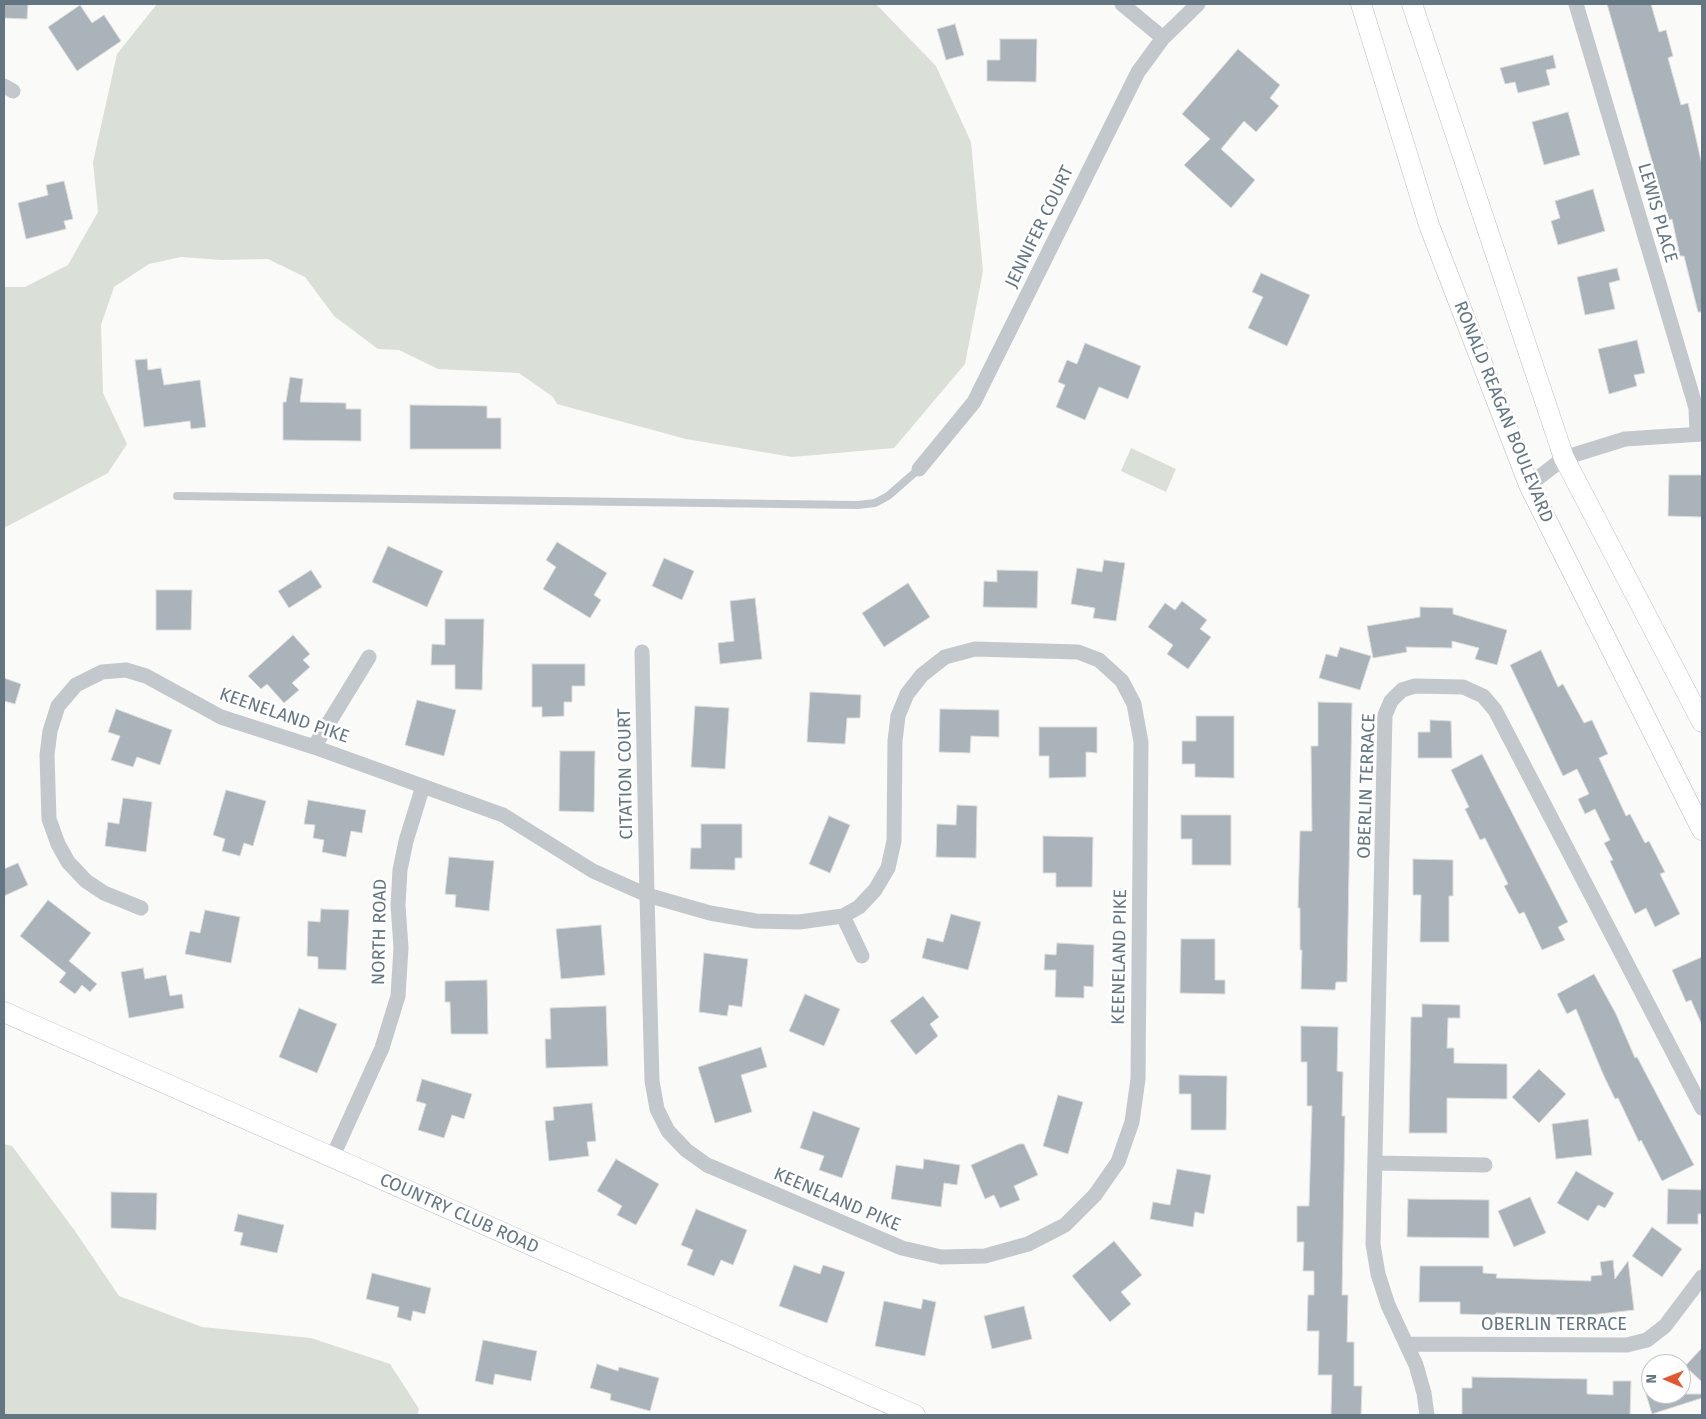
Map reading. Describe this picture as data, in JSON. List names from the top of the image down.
{
  "streets": {
    "main road": ["RONALD REAGAN BOULEVARD", "COUNTRY CLUB ROAD"],
    "street": [
      "LEWIS PLACE",
      "JENNIFER COURT",
      "KEENELAND PIKE",
      "CITATION COURT",
      "OBERLIN TERRACE",
      "NORTH ROAD"
    ]
  },
  "crossings": [
    ["KEENELAND PIKE", "CITATION COURT"],
    ["KEENELAND PIKE", "NORTH ROAD"],
    ["NORTH ROAD", "COUNTRY CLUB ROAD"]
  ],
  "north": "left"
}
